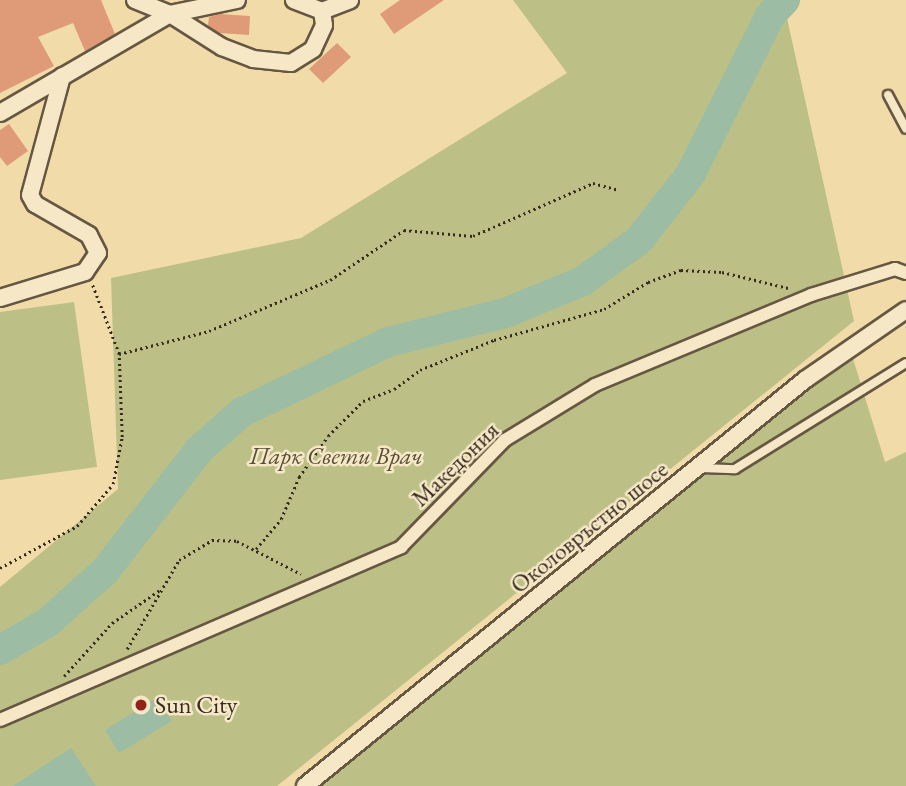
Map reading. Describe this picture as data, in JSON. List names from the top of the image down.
{
  "streets": {
    "street": ["Македония", "Околовръстно шосе"]
  },
  "parks": ["Парк Свети Врач"],
  "places": ["Sun City"]
}
